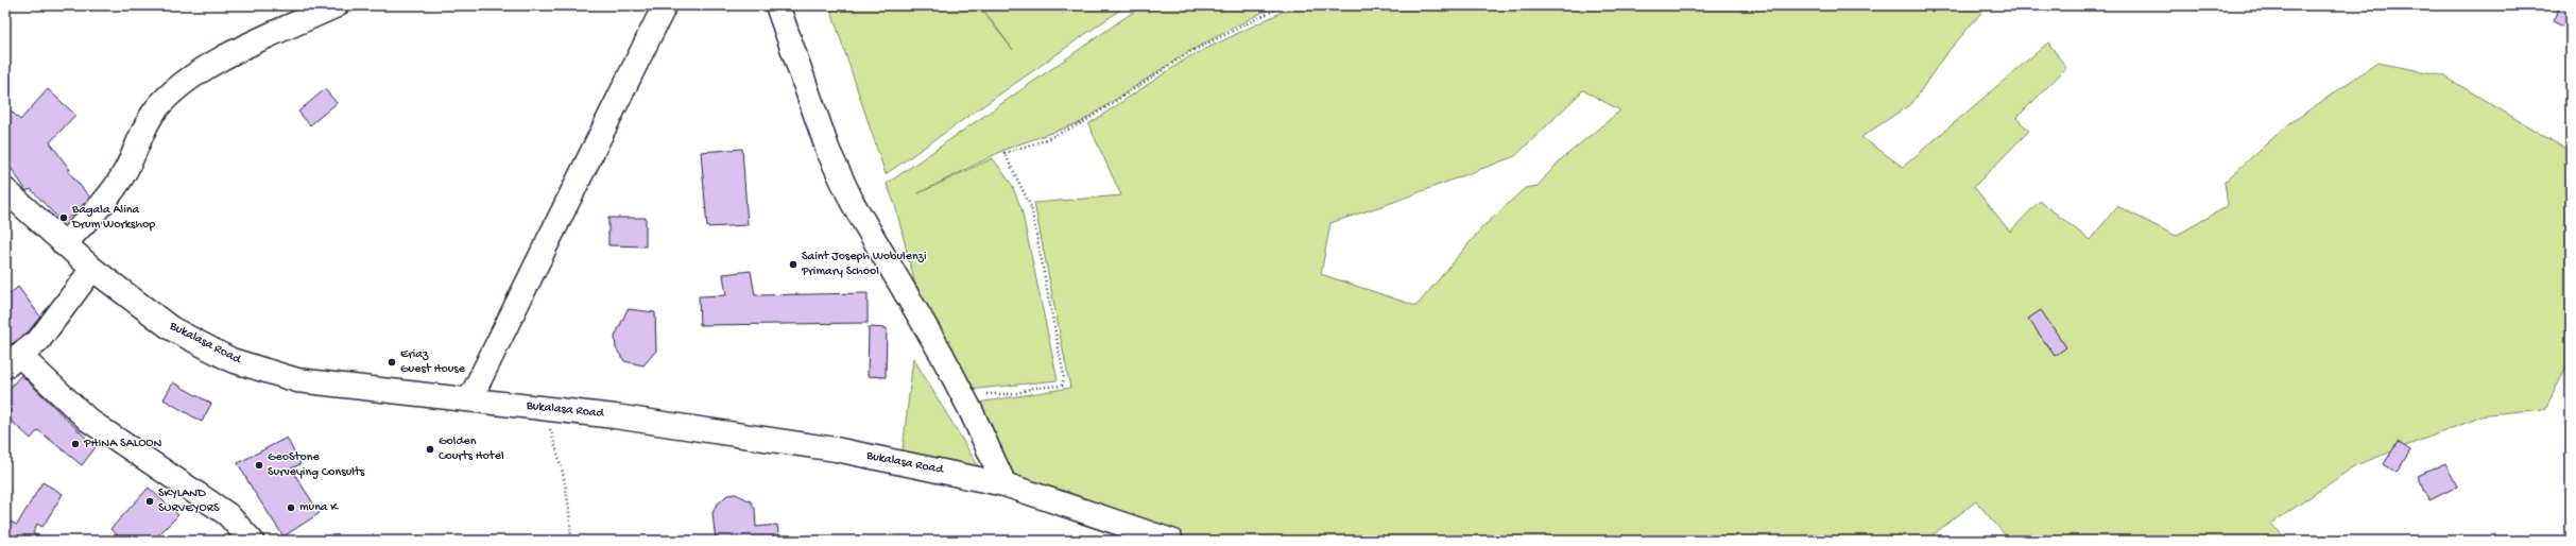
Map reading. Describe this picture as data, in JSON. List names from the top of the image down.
{
  "streets": {
    "street": ["Bukalasa Road"]
  },
  "places": [
    "Bagala Alina Drum Workshop",
    "Saint Joseph Wobulenzi Primary School",
    "Eriaz Guest House",
    "PHINA SALOON",
    "Golden Courts Hotel",
    "GeoStone Surveying Consults",
    "SKYLAND SURVEYORS",
    "muna K"
  ]
}
